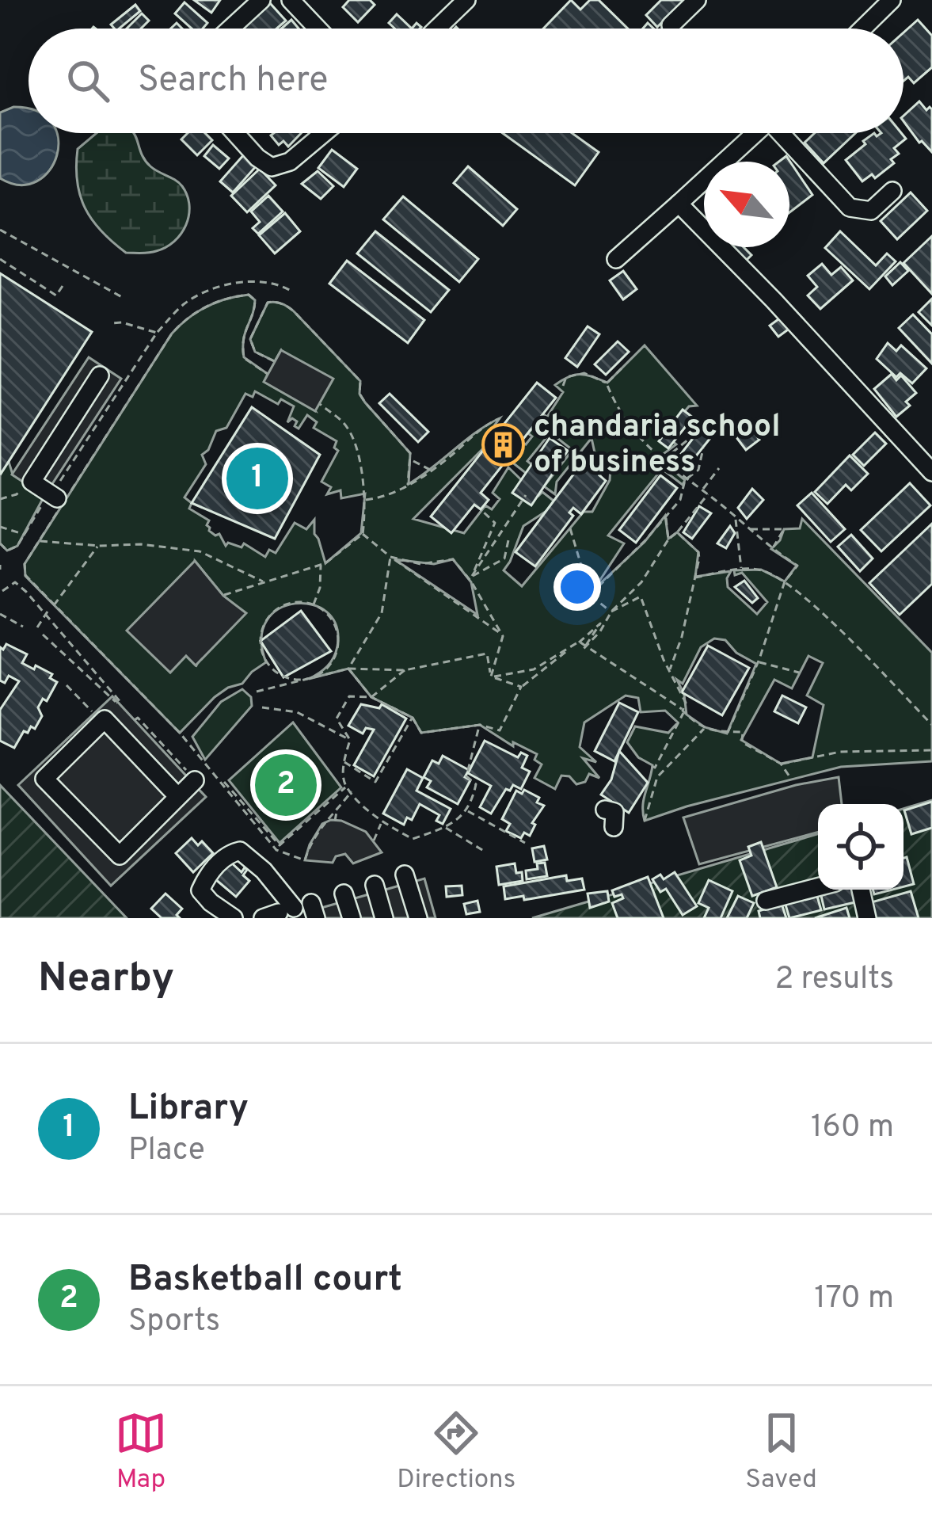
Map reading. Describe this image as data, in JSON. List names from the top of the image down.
{
  "places": {
    "building": ["chandaria school of business"]
  },
  "north": "top left",
  "page": {
    "search": "Search here",
    "pins": ["1", "2"],
    "heading": ["Nearby", "2 results"],
    "list": [
      {
        "mark": "1",
        "name": "Library",
        "note": "Place",
        "value": "160 m"
      },
      {
        "mark": "2",
        "name": "Basketball court",
        "note": "Sports",
        "value": "170 m"
      }
    ],
    "nav": ["Map", "Directions", "Saved"]
  }
}
